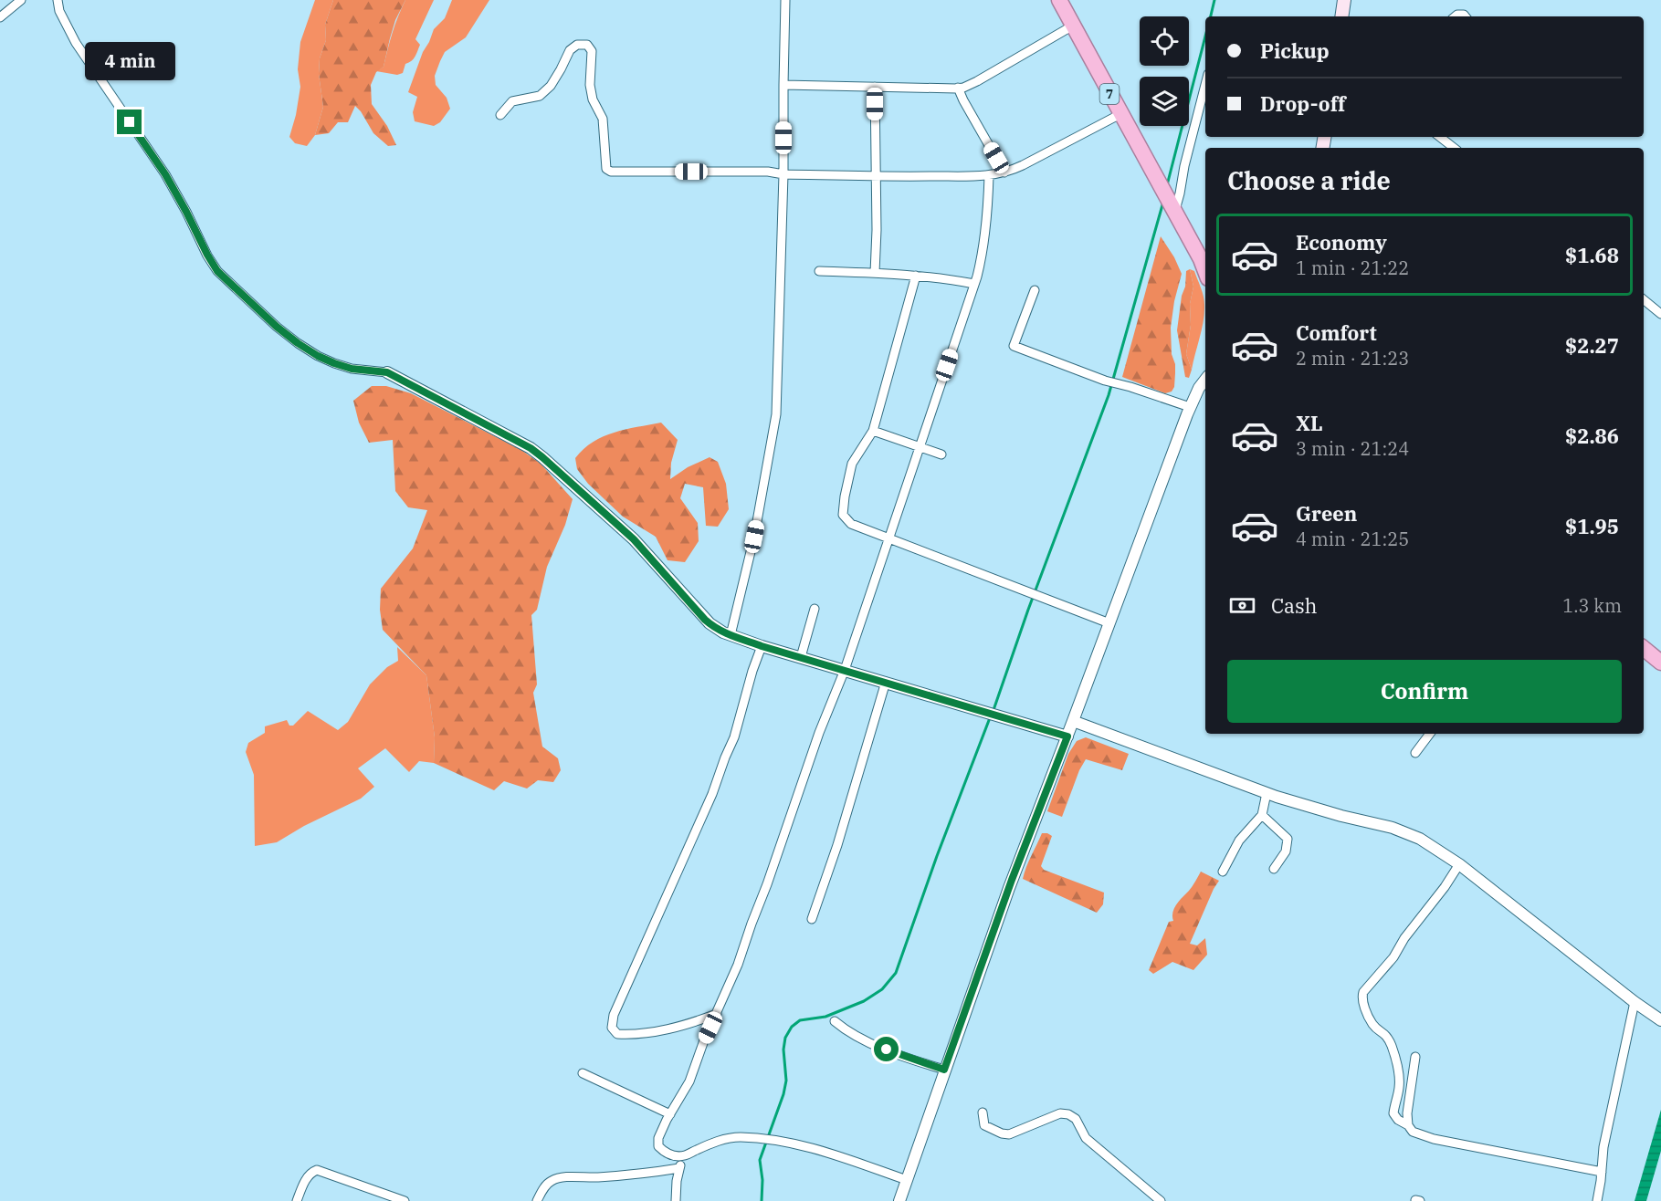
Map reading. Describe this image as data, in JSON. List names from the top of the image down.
{
  "streets": {
    "highway": ["7"]
  },
  "page": {
    "banner": ["Pickup", "Drop-off"],
    "bubble": "4 min",
    "heading": "Choose a ride",
    "list": [
      {
        "name": "Economy",
        "note": "1 min · 21:22",
        "value": "$1.68"
      },
      {
        "name": "Comfort",
        "note": "2 min · 21:23",
        "value": "$2.27"
      },
      {
        "name": "XL",
        "note": "3 min · 21:24",
        "value": "$2.86"
      },
      {
        "name": "Green",
        "note": "4 min · 21:25",
        "value": "$1.95"
      }
    ],
    "pay": ["Cash", "1.3 km"],
    "buttons": "Confirm"
  }
}
